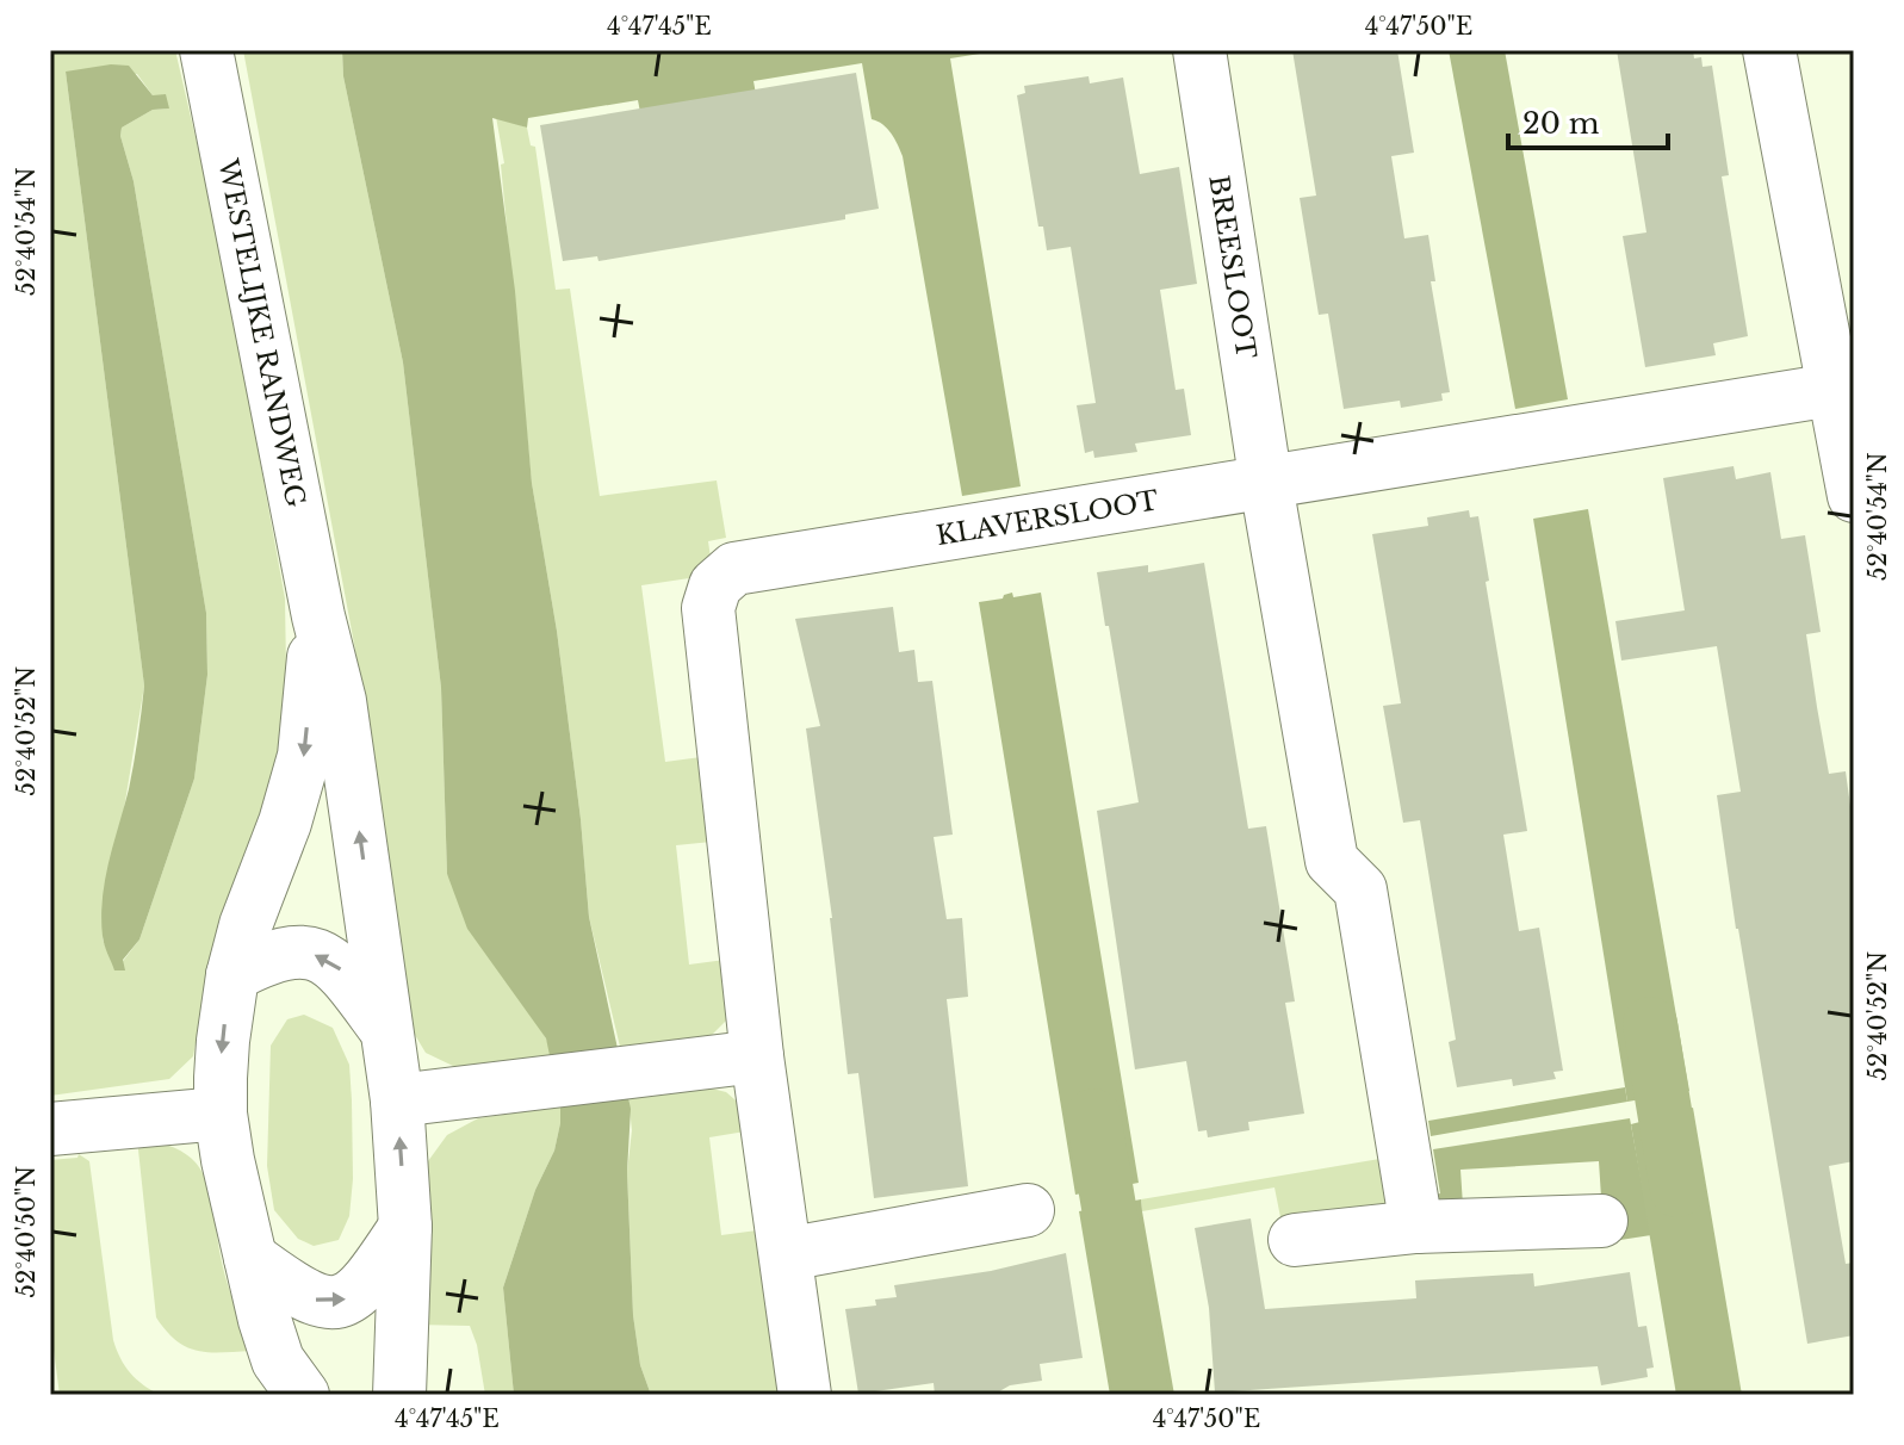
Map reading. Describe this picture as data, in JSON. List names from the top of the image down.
{
  "streets": {
    "street": ["BREESLOOT", "WESTELIJKE RANDWEG", "KLAVERSLOOT"]
  },
  "crossings": [
    ["BREESLOOT", "KLAVERSLOOT"]
  ],
  "scale_bar": "20 m",
  "coordinates": [
    "4°47'45\"E",
    "4°47'50\"E",
    "52°40'54\"N",
    "52°40'52\"N",
    "52°40'50\"N"
  ]
}
